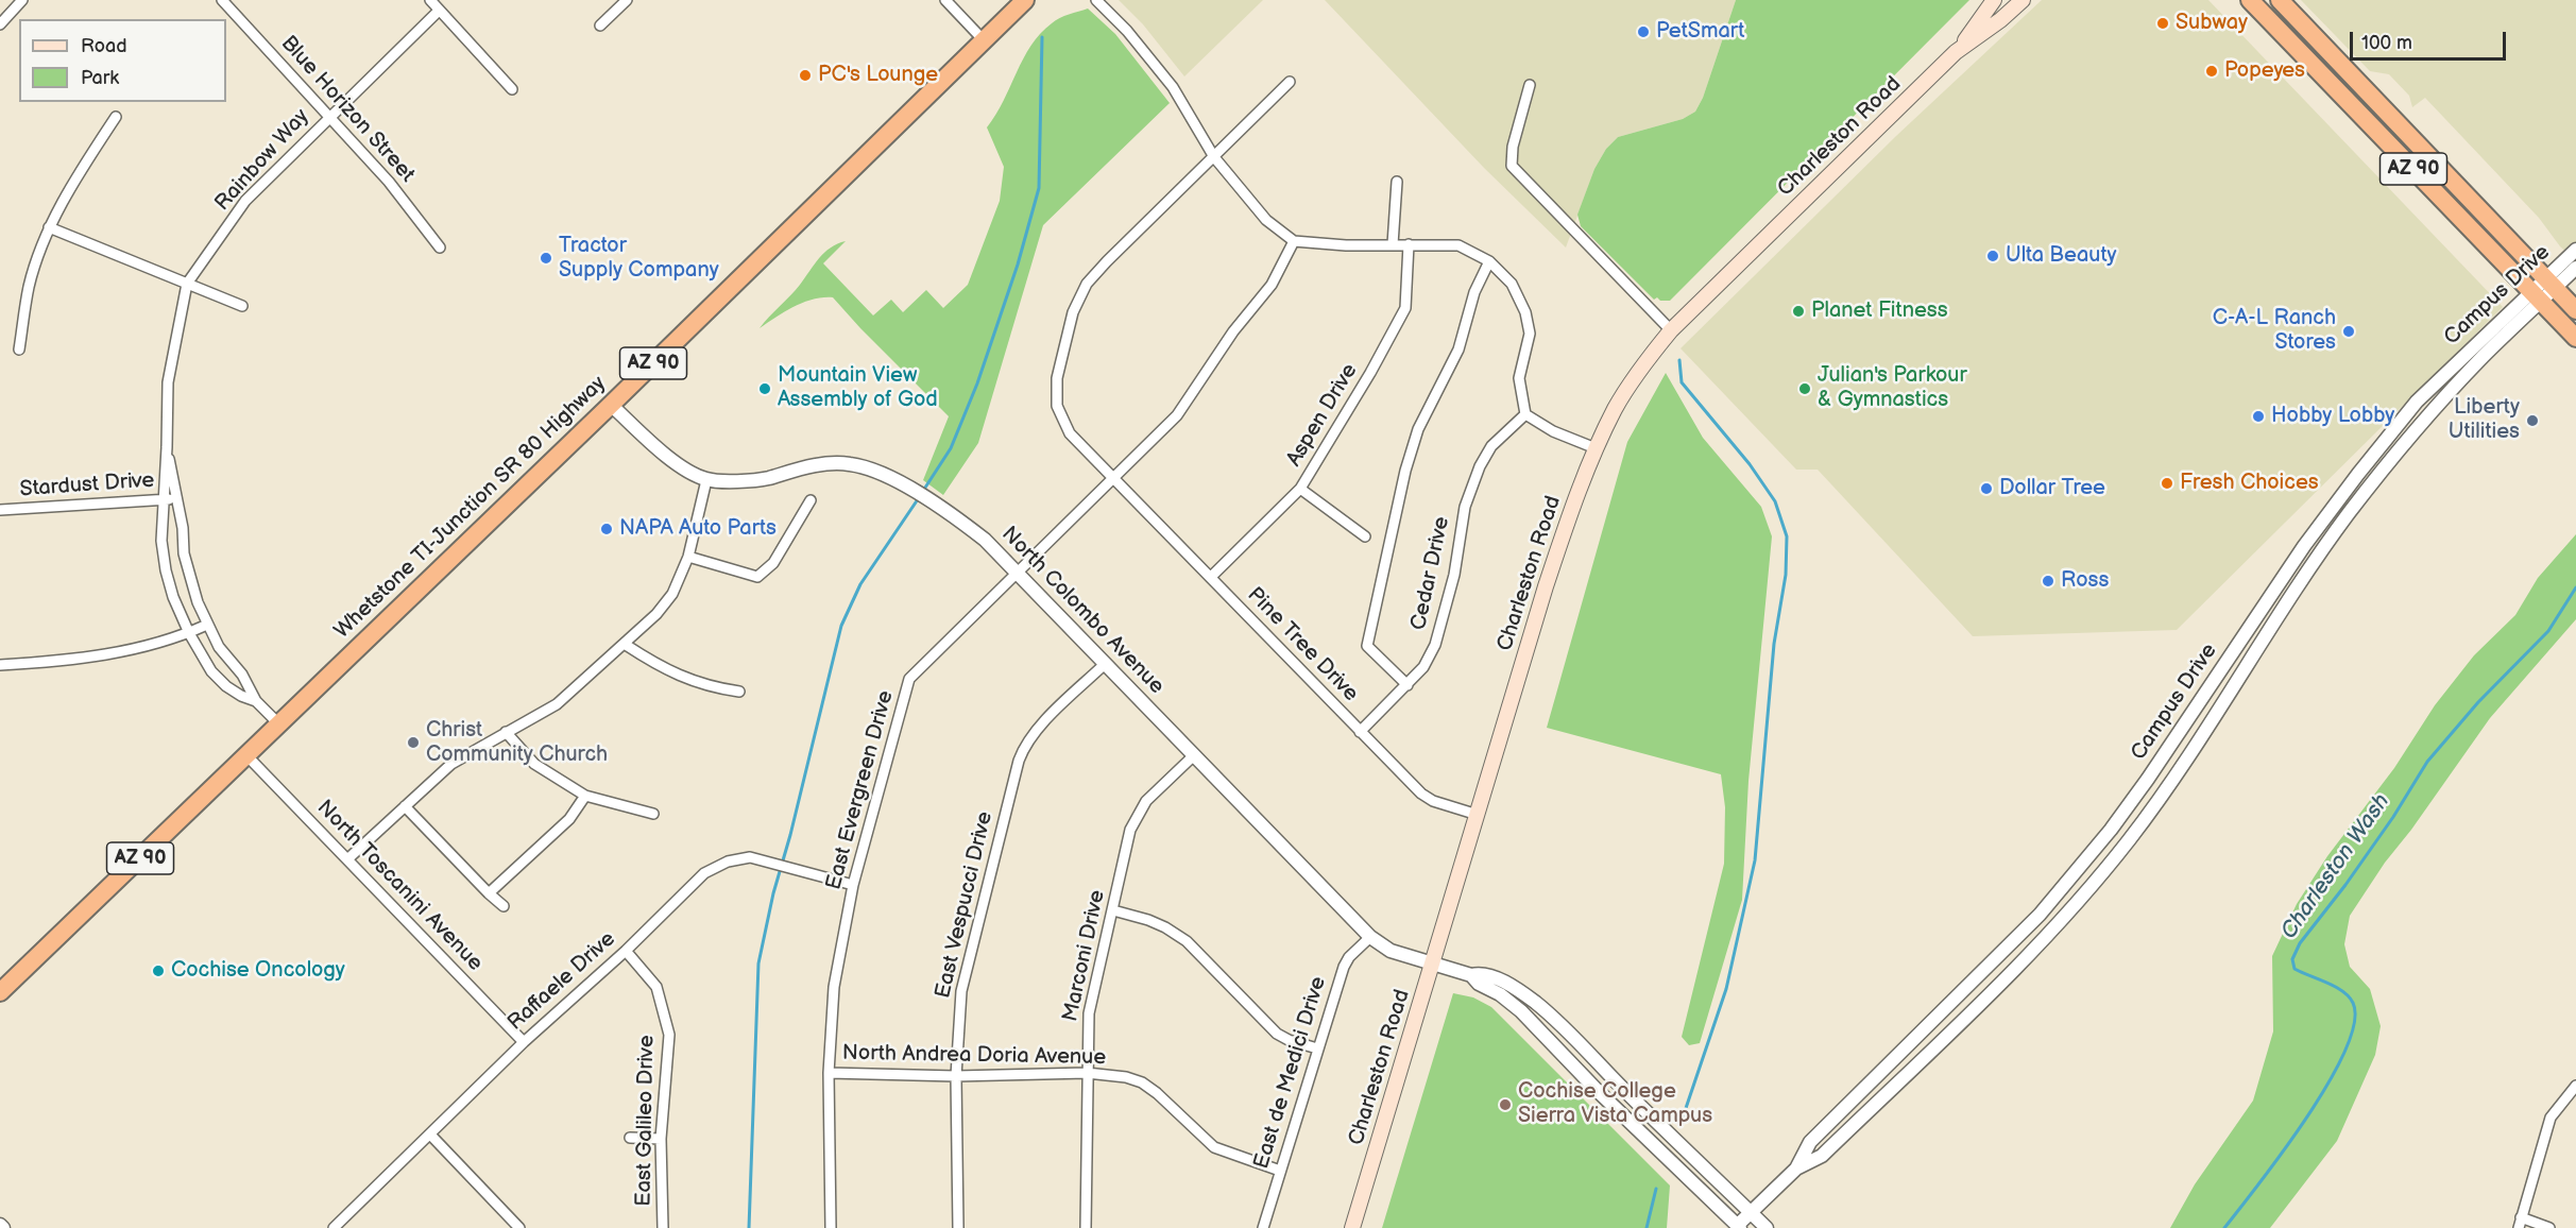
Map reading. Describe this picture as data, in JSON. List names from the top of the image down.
{
  "streets": {
    "highway": ["AZ 90", "Whetstone TI-Junction SR 80 Highway"],
    "main road": ["Charleston Road"],
    "street": [
      "Blue Horizon Street",
      "Rainbow Way",
      "Campus Drive",
      "Aspen Drive",
      "Stardust Drive",
      "Cedar Drive",
      "North Colombo Avenue",
      "Pine Tree Drive",
      "East Evergreen Drive",
      "North Toscanini Avenue",
      "East Vespucci Drive",
      "Marconi Drive",
      "Raffaele Drive",
      "North Andrea Doria Avenue",
      "East de Medici Drive",
      "East Galileo Drive"
    ]
  },
  "crossings": [
    ["Blue Horizon Street", "Rainbow Way"],
    ["Charleston Road", "North Colombo Avenue"],
    ["Charleston Road", "Pine Tree Drive"],
    ["Rainbow Way", "Stardust Drive"],
    ["Rainbow Way", "Whetstone TI-Junction SR 80 Highway"],
    ["AZ 90", "Campus Drive"],
    ["Campus Drive", "North Colombo Avenue"],
    ["Aspen Drive", "Pine Tree Drive"],
    ["Whetstone TI-Junction SR 80 Highway", "North Colombo Avenue"],
    ["Whetstone TI-Junction SR 80 Highway", "North Toscanini Avenue"],
    ["Cedar Drive", "Pine Tree Drive"],
    ["North Colombo Avenue", "East Evergreen Drive"],
    ["North Colombo Avenue", "East Vespucci Drive"],
    ["North Colombo Avenue", "Marconi Drive"],
    ["North Colombo Avenue", "East de Medici Drive"],
    ["Pine Tree Drive", "East Evergreen Drive"],
    ["East Evergreen Drive", "Raffaele Drive"],
    ["East Evergreen Drive", "North Andrea Doria Avenue"],
    ["North Toscanini Avenue", "Raffaele Drive"],
    ["East Vespucci Drive", "North Andrea Doria Avenue"],
    ["Marconi Drive", "North Andrea Doria Avenue"],
    ["Raffaele Drive", "East Galileo Drive"],
    ["North Andrea Doria Avenue", "East de Medici Drive"]
  ],
  "water": ["Charleston Wash"],
  "places": [
    "Subway",
    "PetSmart",
    "Popeyes",
    "PC's Lounge",
    "Ulta Beauty",
    "Tractor Supply Company",
    "Planet Fitness",
    "C-A-L Ranch Stores",
    "Mountain View Assembly of God",
    "Julian's Parkour & Gymnastics",
    "Hobby Lobby",
    "Liberty Utilities",
    "Fresh Choices",
    "Dollar Tree",
    "NAPA Auto Parts",
    "Ross",
    "Christ Community Church",
    "Cochise Oncology",
    "Cochise College Sierra Vista Campus"
  ],
  "legend": ["Road", "Park"],
  "scale_bar": "100 m"
}
